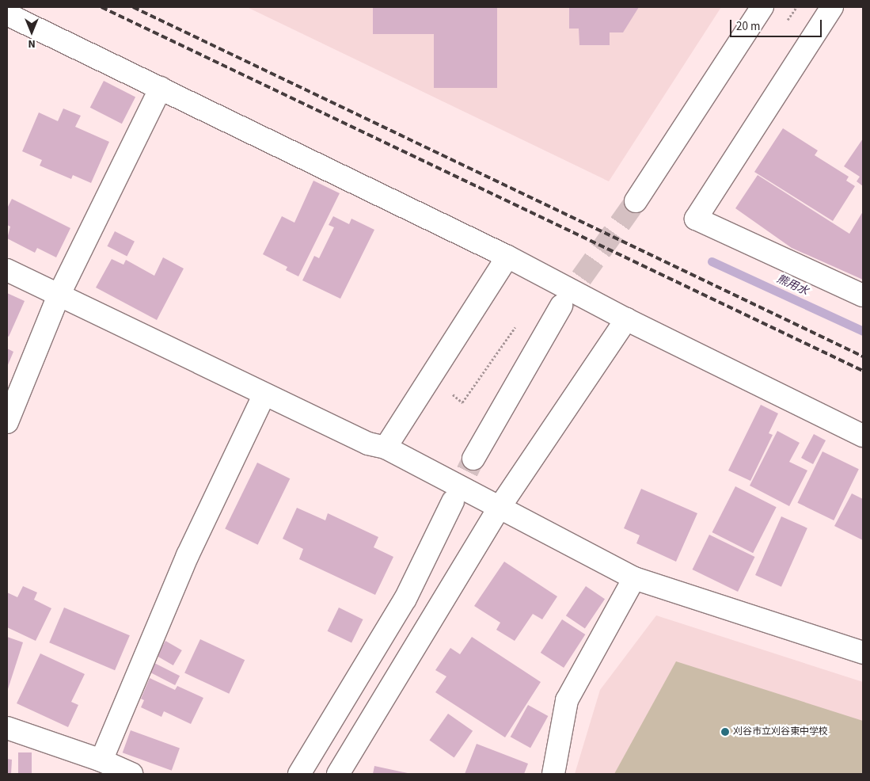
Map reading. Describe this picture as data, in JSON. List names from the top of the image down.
{
  "water": ["熊用水"],
  "places": ["刈谷市立刈谷東中学校"],
  "scale_bar": "20 m",
  "north": "bottom"
}
